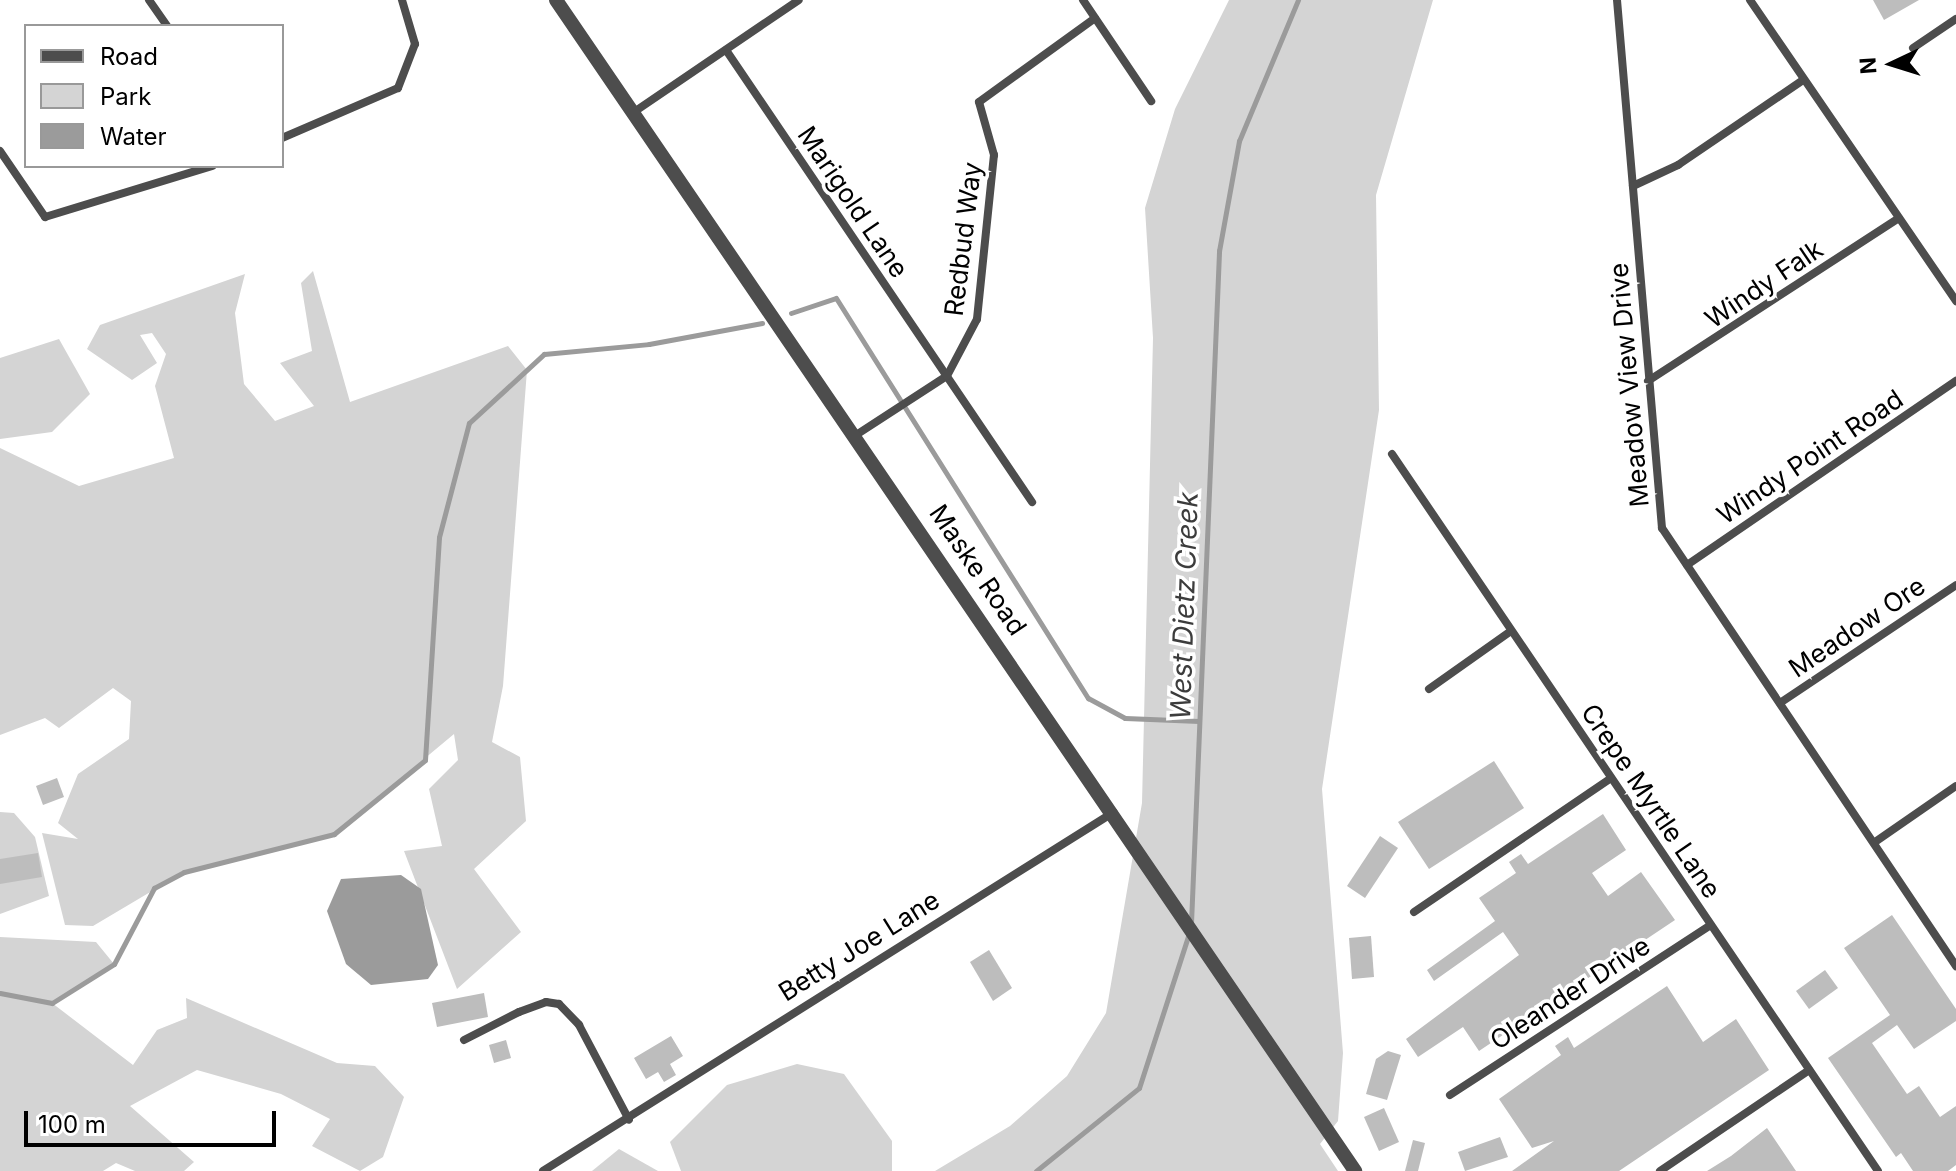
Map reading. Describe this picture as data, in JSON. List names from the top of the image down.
{
  "streets": {
    "street": [
      "Marigold Lane",
      "Redbud Way",
      "Windy Falk",
      "Meadow View Drive",
      "Windy Point Road",
      "Maske Road",
      "Meadow Ore",
      "Crepe Myrtle Lane",
      "Betty Joe Lane",
      "Oleander Drive"
    ]
  },
  "crossings": [
    ["Marigold Lane", "Redbud Way"],
    ["Windy Falk", "Meadow View Drive"],
    ["Meadow View Drive", "Windy Point Road"],
    ["Meadow View Drive", "Meadow Ore"],
    ["Maske Road", "Betty Joe Lane"],
    ["Crepe Myrtle Lane", "Oleander Drive"]
  ],
  "water": ["West Dietz Creek"],
  "legend": ["Road", "Park", "Water"],
  "scale_bar": "100 m",
  "north": "left"
}
